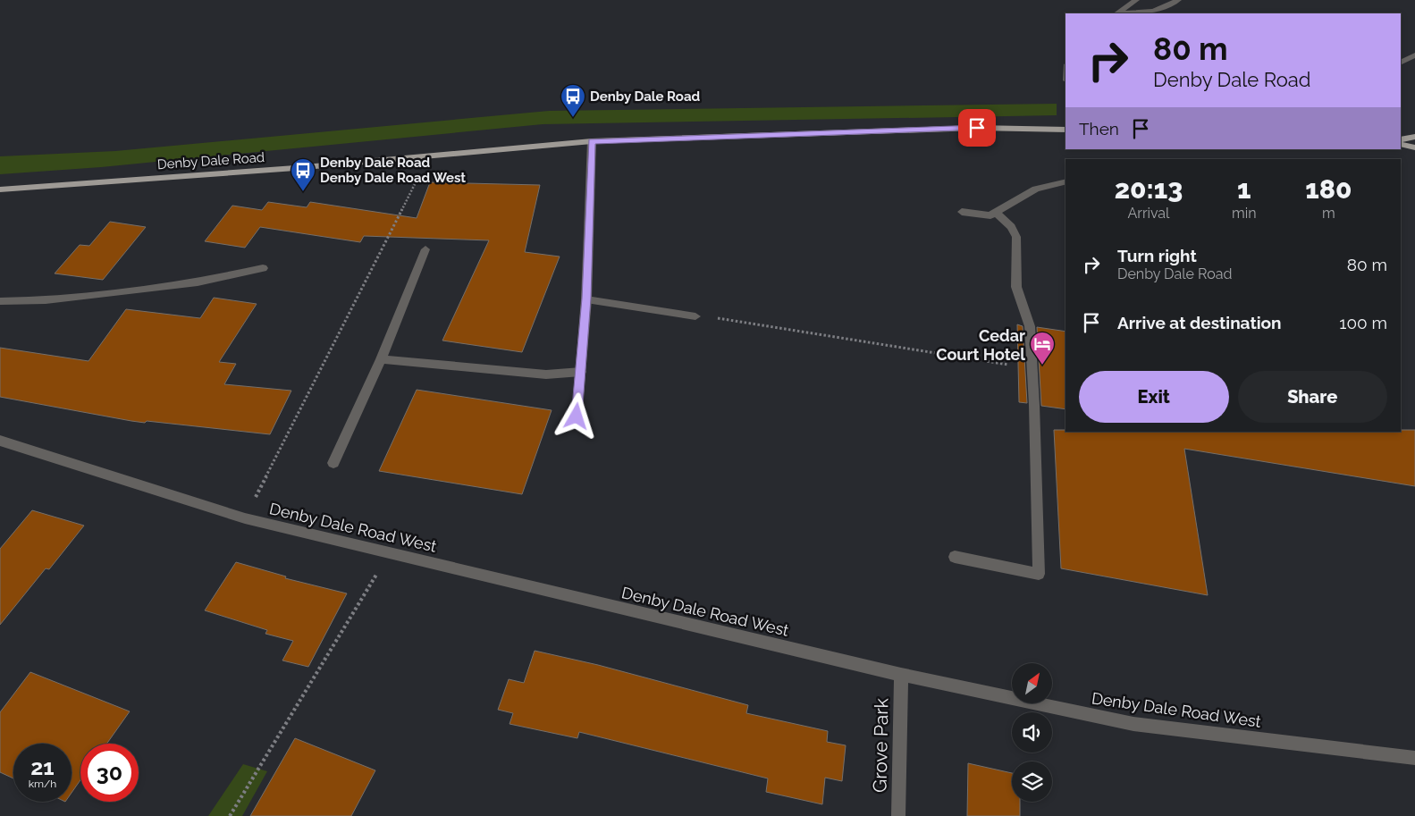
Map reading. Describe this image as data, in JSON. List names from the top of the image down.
{
  "streets": {
    "main road": ["Denby Dale Road"],
    "street": ["Denby Dale Road West", "Grove Park"]
  },
  "crossings": [
    ["Denby Dale Road West", "Grove Park"]
  ],
  "places": {
    "bus stop": ["Denby Dale Road", "Denby Dale Road Denby Dale Road West"],
    "hotel": ["Cedar Court Hotel"]
  },
  "north": "top right",
  "page": {
    "turn": ["80 m", "Denby Dale Road"],
    "then": "Then",
    "eta": [
      "20:13",
      "Arrival",
      "1",
      "min",
      "180",
      "m"
    ],
    "list": [
      {
        "name": "Turn right",
        "note": "Denby Dale Road",
        "value": "80 m"
      },
      {
        "name": "Arrive at destination",
        "value": "100 m"
      }
    ],
    "buttons": ["Exit", "Share"],
    "speed": "21 km/h",
    "limit": "30"
  }
}
